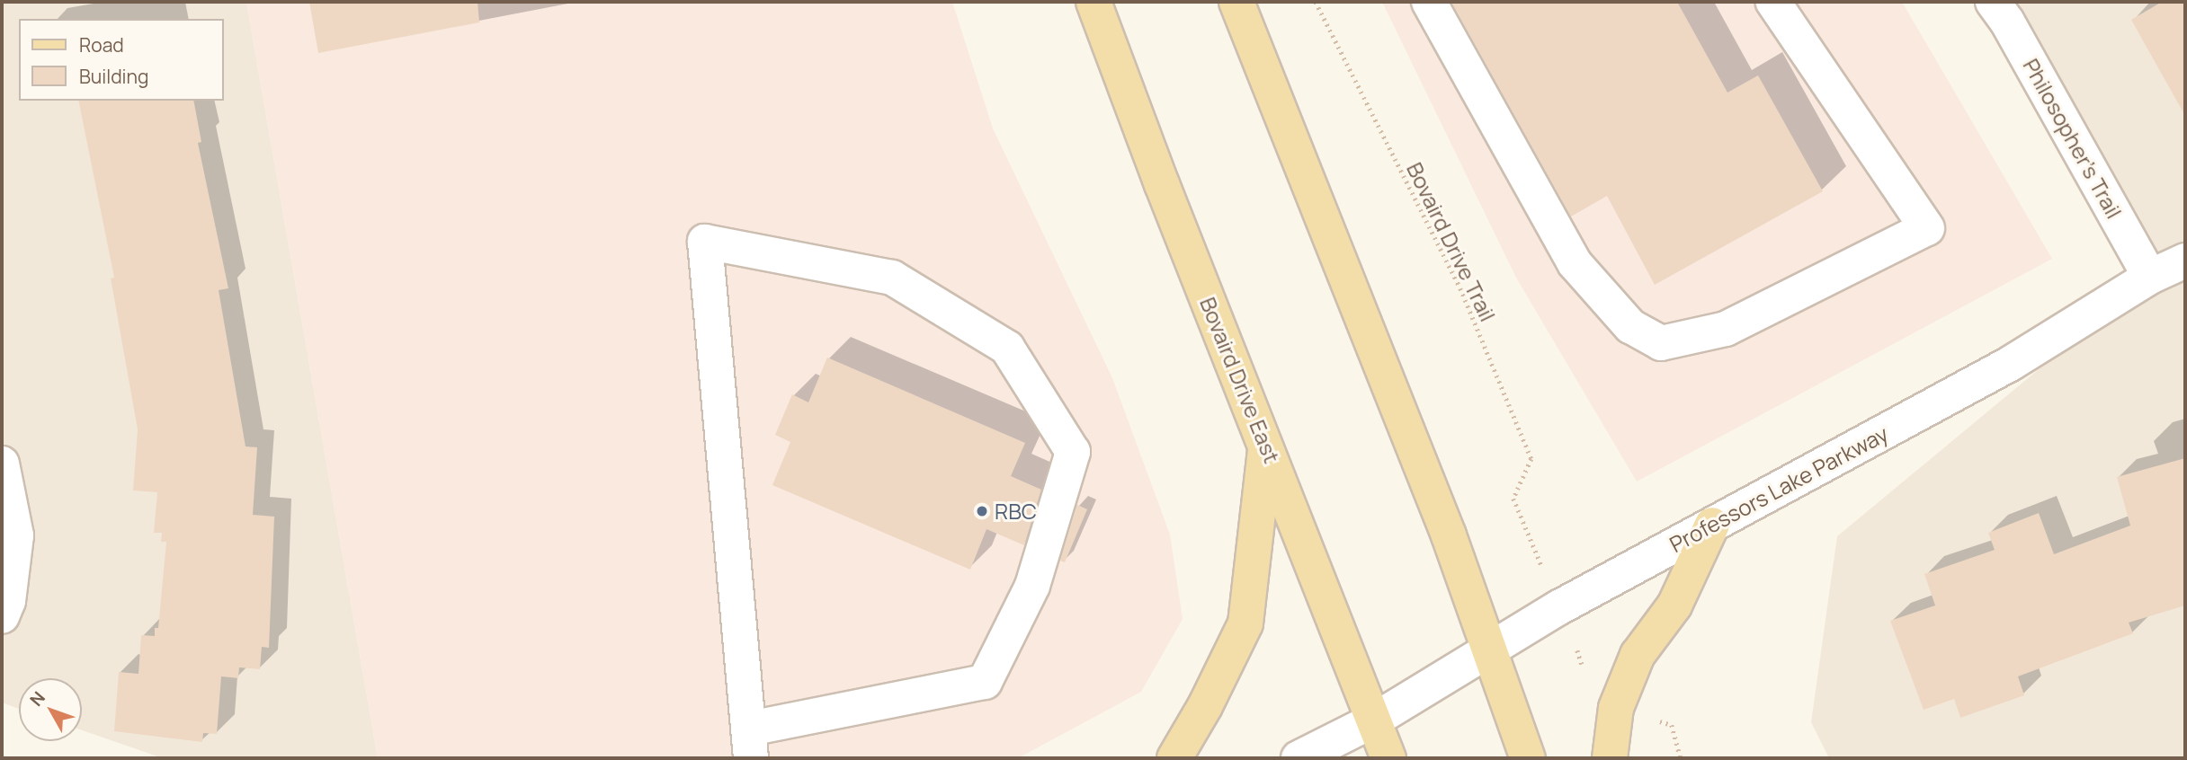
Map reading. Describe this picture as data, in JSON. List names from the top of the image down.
{
  "streets": {
    "main road": ["Bovaird Drive East"],
    "street": ["Philosopher's Trail", "Professors Lake Parkway"],
    "path": ["Bovaird Drive Trail"]
  },
  "crossings": [
    ["Philosopher's Trail", "Professors Lake Parkway"],
    ["Bovaird Drive East", "Professors Lake Parkway"]
  ],
  "places": ["RBC"],
  "legend": ["Road", "Building"],
  "north": "top left"
}
